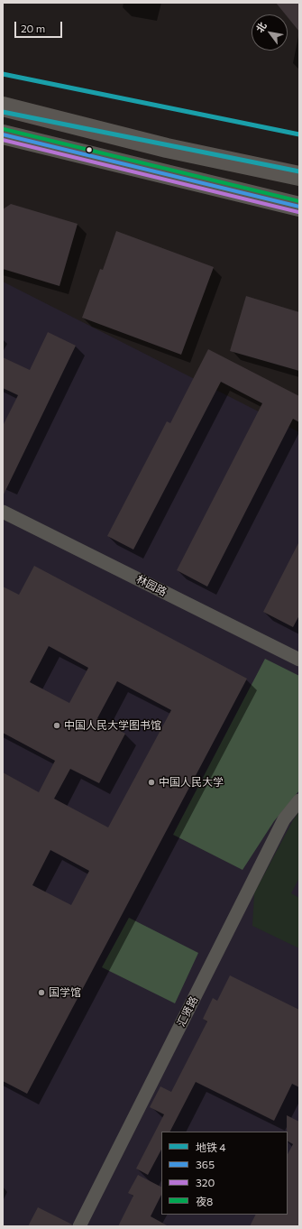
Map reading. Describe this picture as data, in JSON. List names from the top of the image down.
{
  "streets": {
    "street": ["林园路", "汇贤路"]
  },
  "places": ["中国人民大学图书馆", "中国人民大学", "国学馆"],
  "lines": [
    "metro line 4",
    "transit line 夜8",
    "transit line 365",
    "transit line 320"
  ],
  "legend": [
    "地铁 4",
    "365",
    "320",
    "夜8"
  ],
  "scale_bar": "20 m",
  "north": "top left"
}
